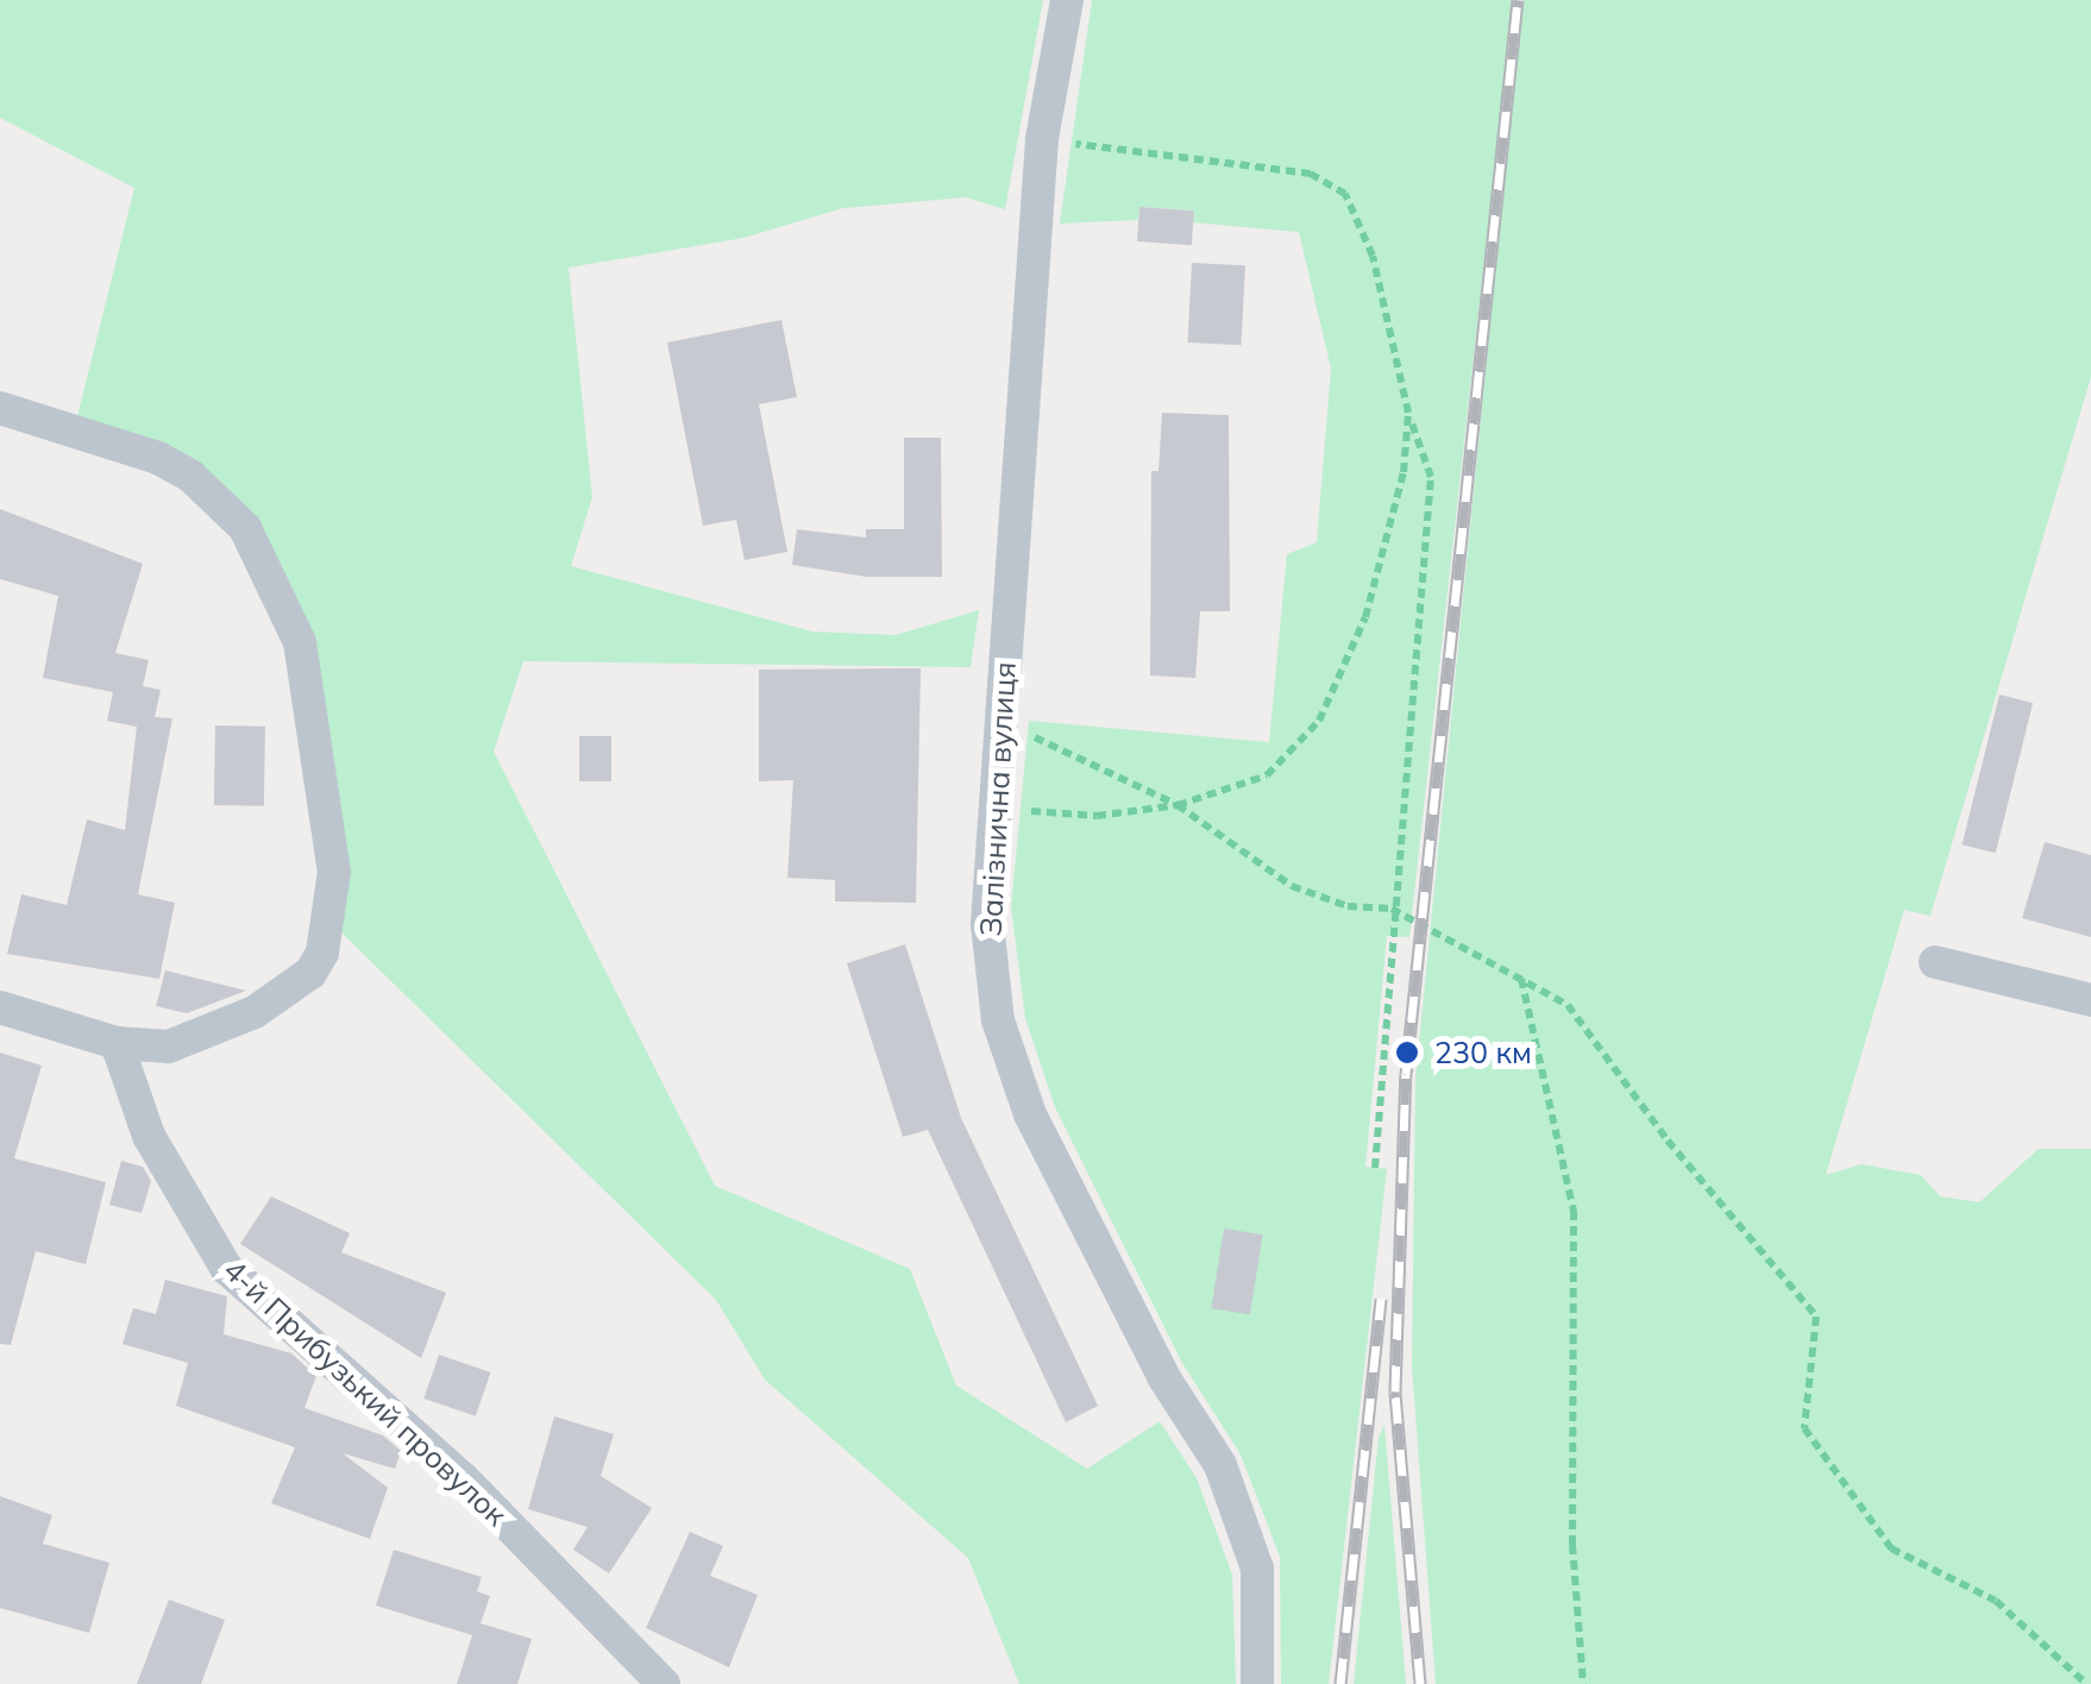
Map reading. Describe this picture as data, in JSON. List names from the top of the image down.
{
  "streets": {
    "street": ["Залізнична вулиця", "4-й Прибузький провулок"]
  },
  "places": ["230 км"]
}
